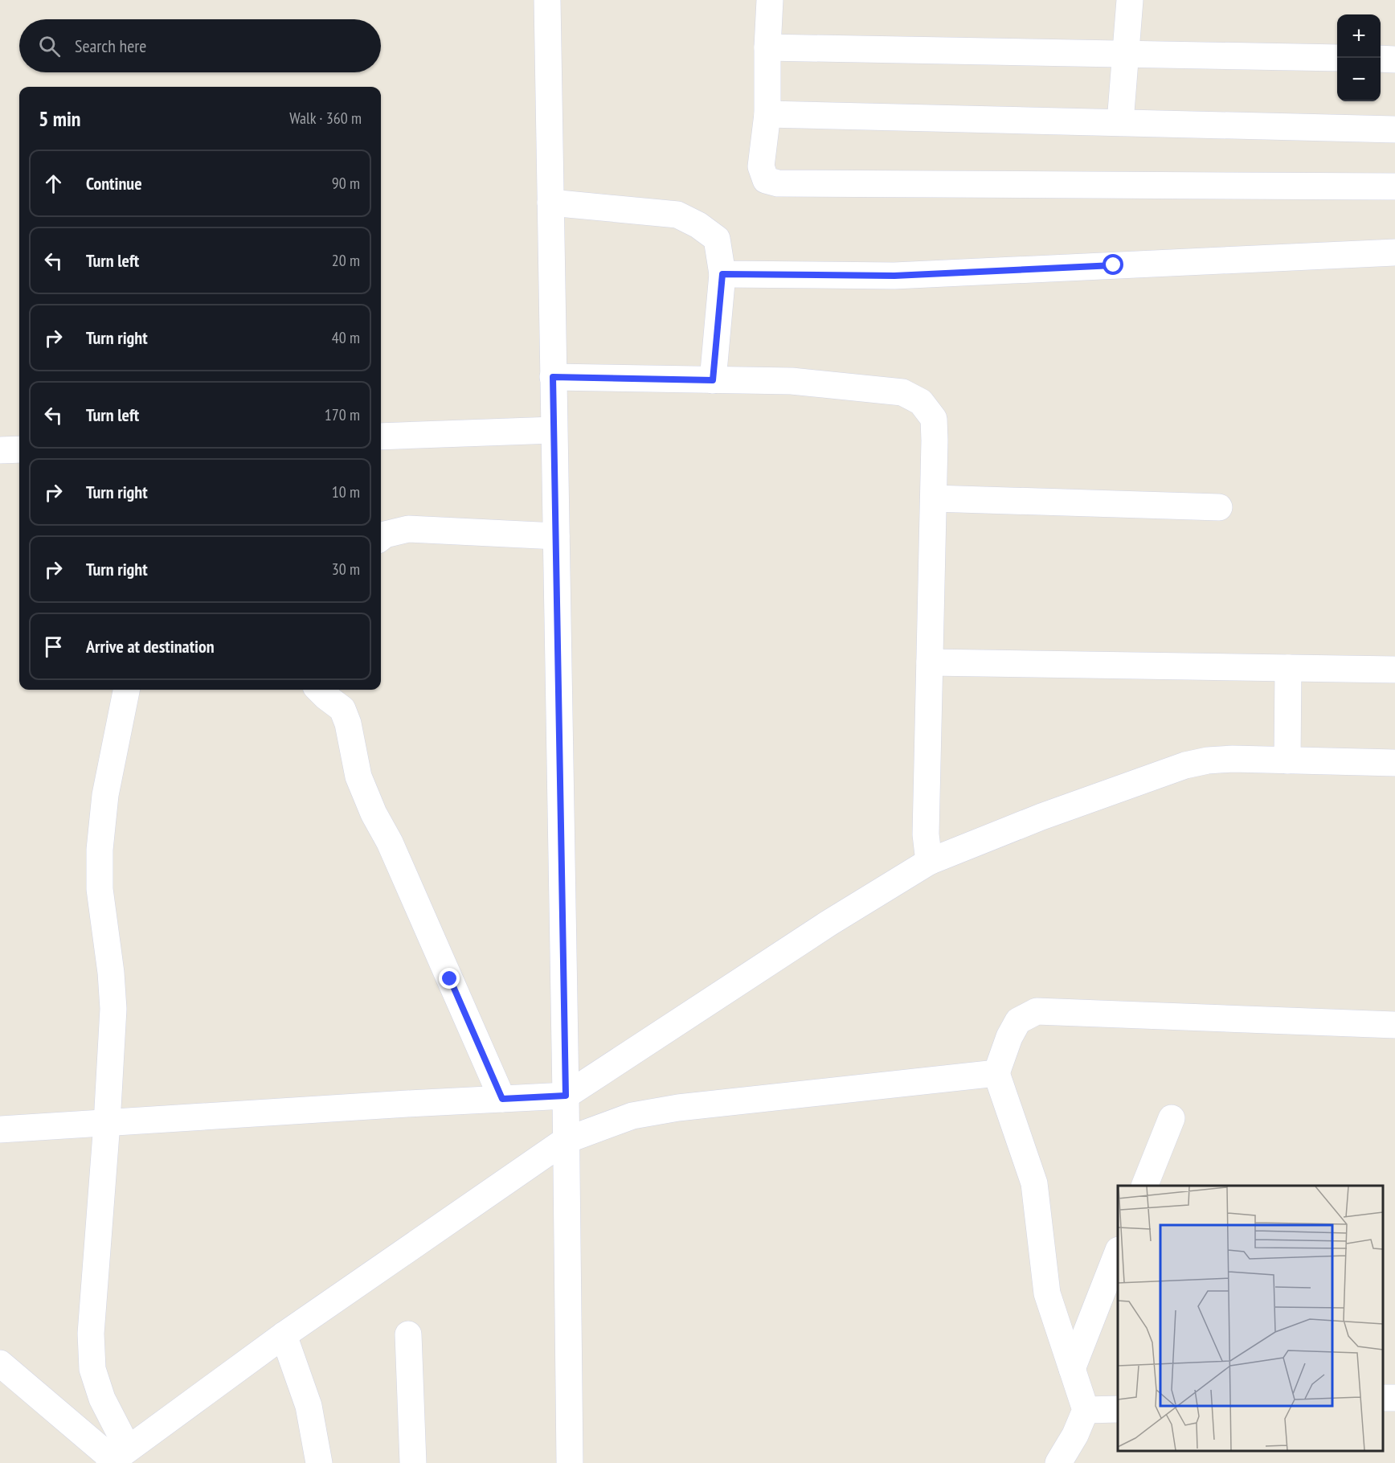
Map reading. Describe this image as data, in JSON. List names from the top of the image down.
{
  "page": {
    "map_buttons": ["+", "−"],
    "search": "Search here",
    "heading": ["5 min", "Walk · 360 m"],
    "list": [
      ["Continue", "90 m"],
      ["Turn left", "20 m"],
      ["Turn right", "40 m"],
      ["Turn left", "170 m"],
      ["Turn right", "10 m"],
      ["Turn right", "30 m"],
      "Arrive at destination"
    ]
  }
}
